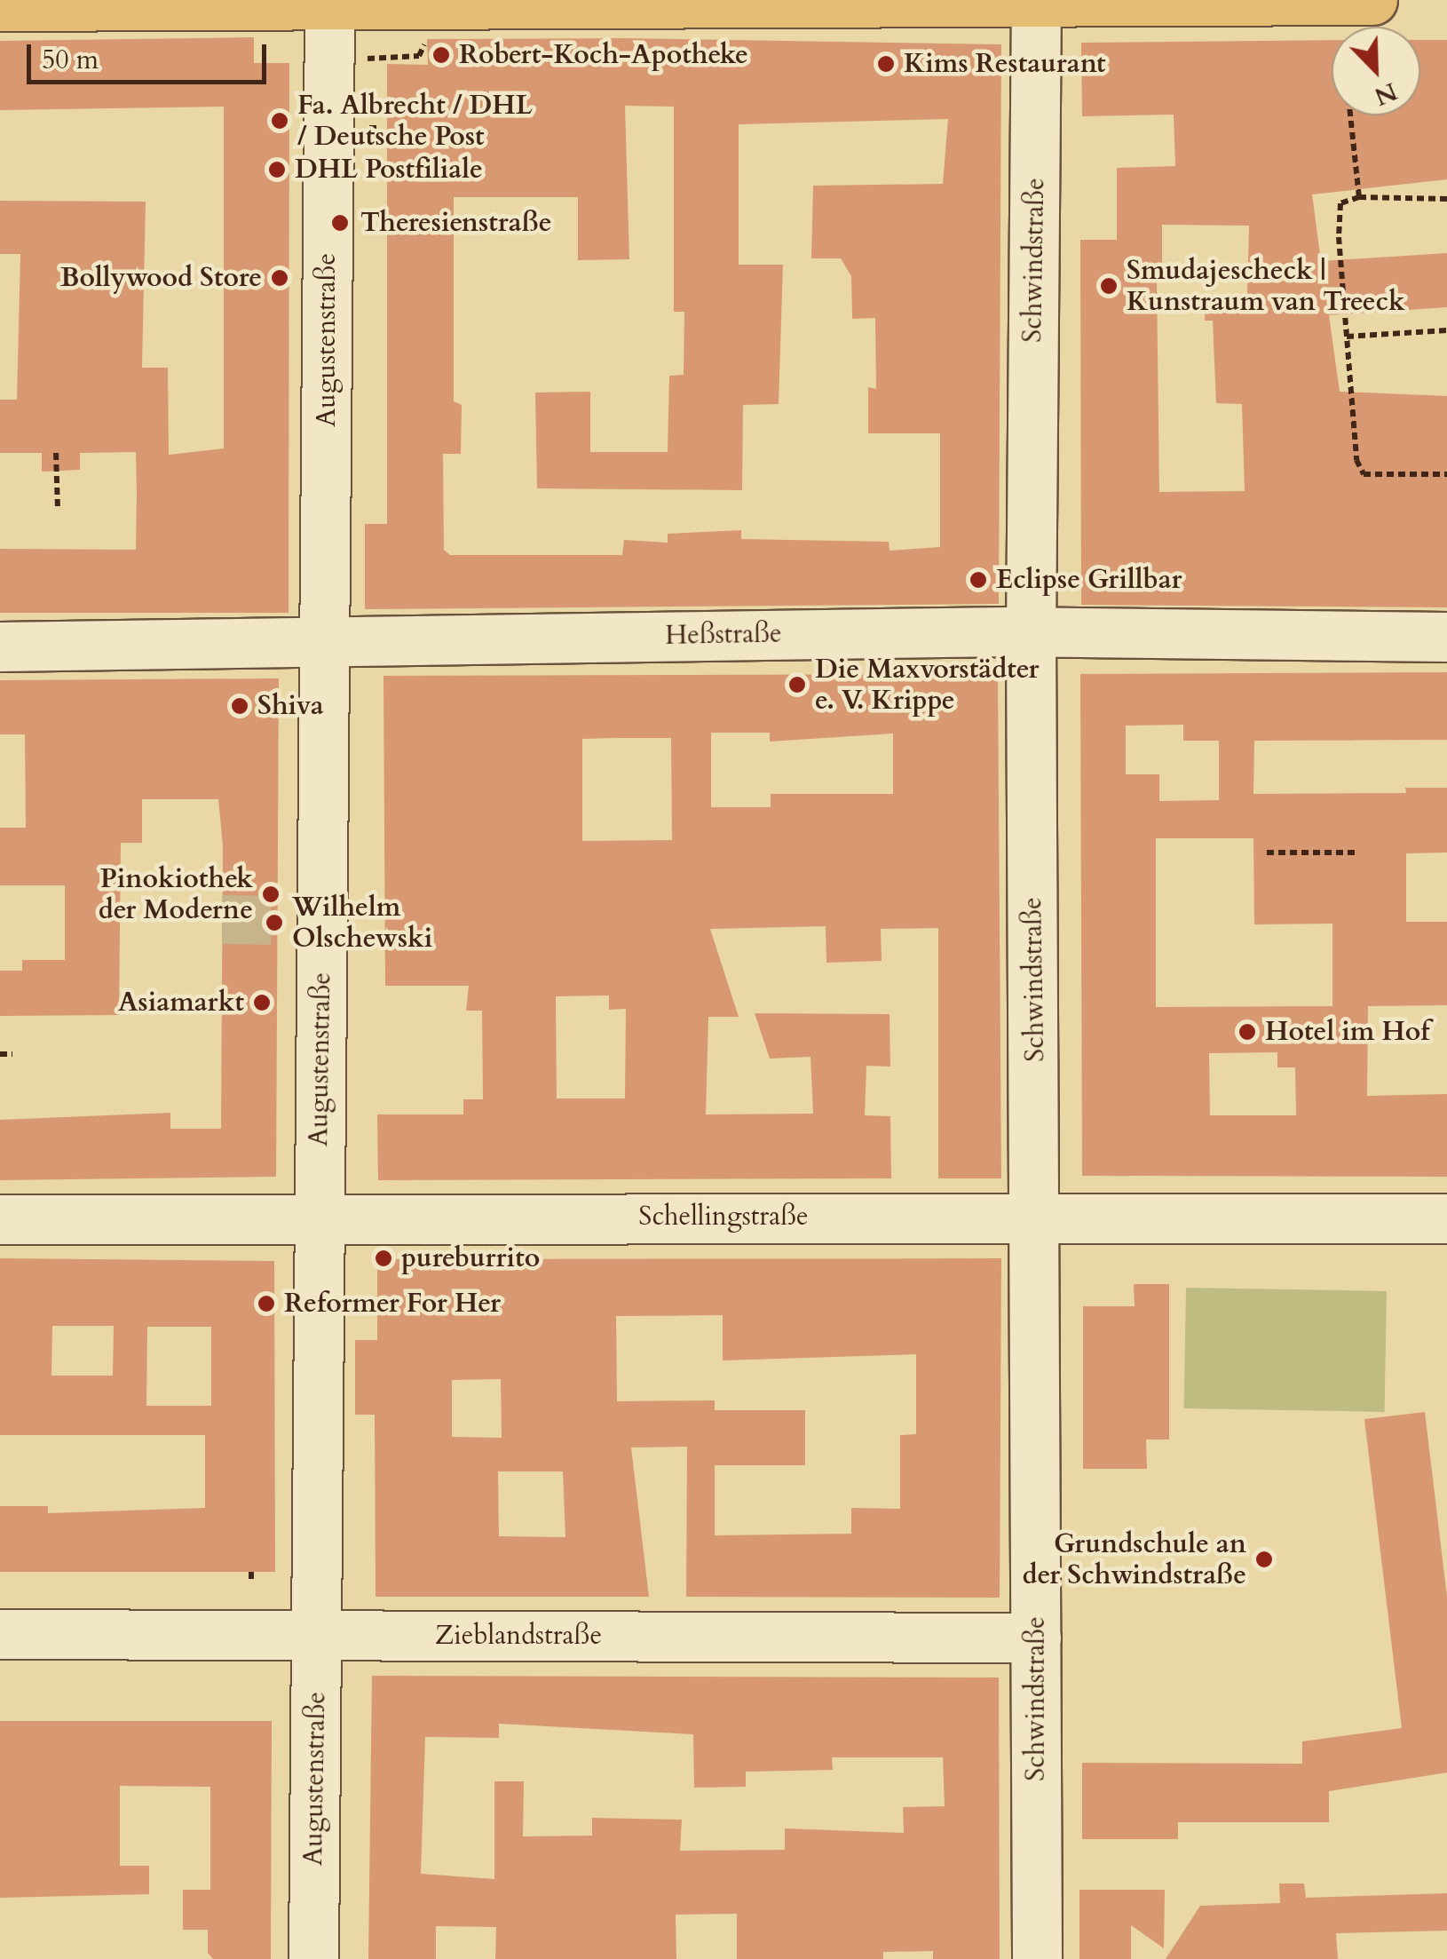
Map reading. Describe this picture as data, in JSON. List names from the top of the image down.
{
  "streets": {
    "street": [
      "Schwindstraße",
      "Augustenstraße",
      "Heßstraße",
      "Schellingstraße",
      "Zieblandstraße"
    ]
  },
  "crossings": [
    ["Schwindstraße", "Heßstraße"],
    ["Schwindstraße", "Schellingstraße"],
    ["Schwindstraße", "Zieblandstraße"],
    ["Augustenstraße", "Heßstraße"],
    ["Augustenstraße", "Schellingstraße"],
    ["Augustenstraße", "Zieblandstraße"]
  ],
  "places": [
    "Robert-Koch-Apotheke",
    "Kims Restaurant",
    "Fa. Albrecht / DHL / Deutsche Post",
    "DHL Postfiliale",
    "Theresienstraße",
    "Bollywood Store",
    "Smudajescheck | Kunstraum van Treeck",
    "Eclipse Grillbar",
    "Die Maxvorstädter e. V. Krippe",
    "Shiva",
    "Pinokiothek der Moderne",
    "Wilhelm Olschewski",
    "Asiamarkt",
    "Hotel im Hof",
    "pureburrito",
    "Reformer For Her",
    "Grundschule an der Schwindstraße"
  ],
  "scale_bar": "50 m",
  "north": "bottom right"
}
